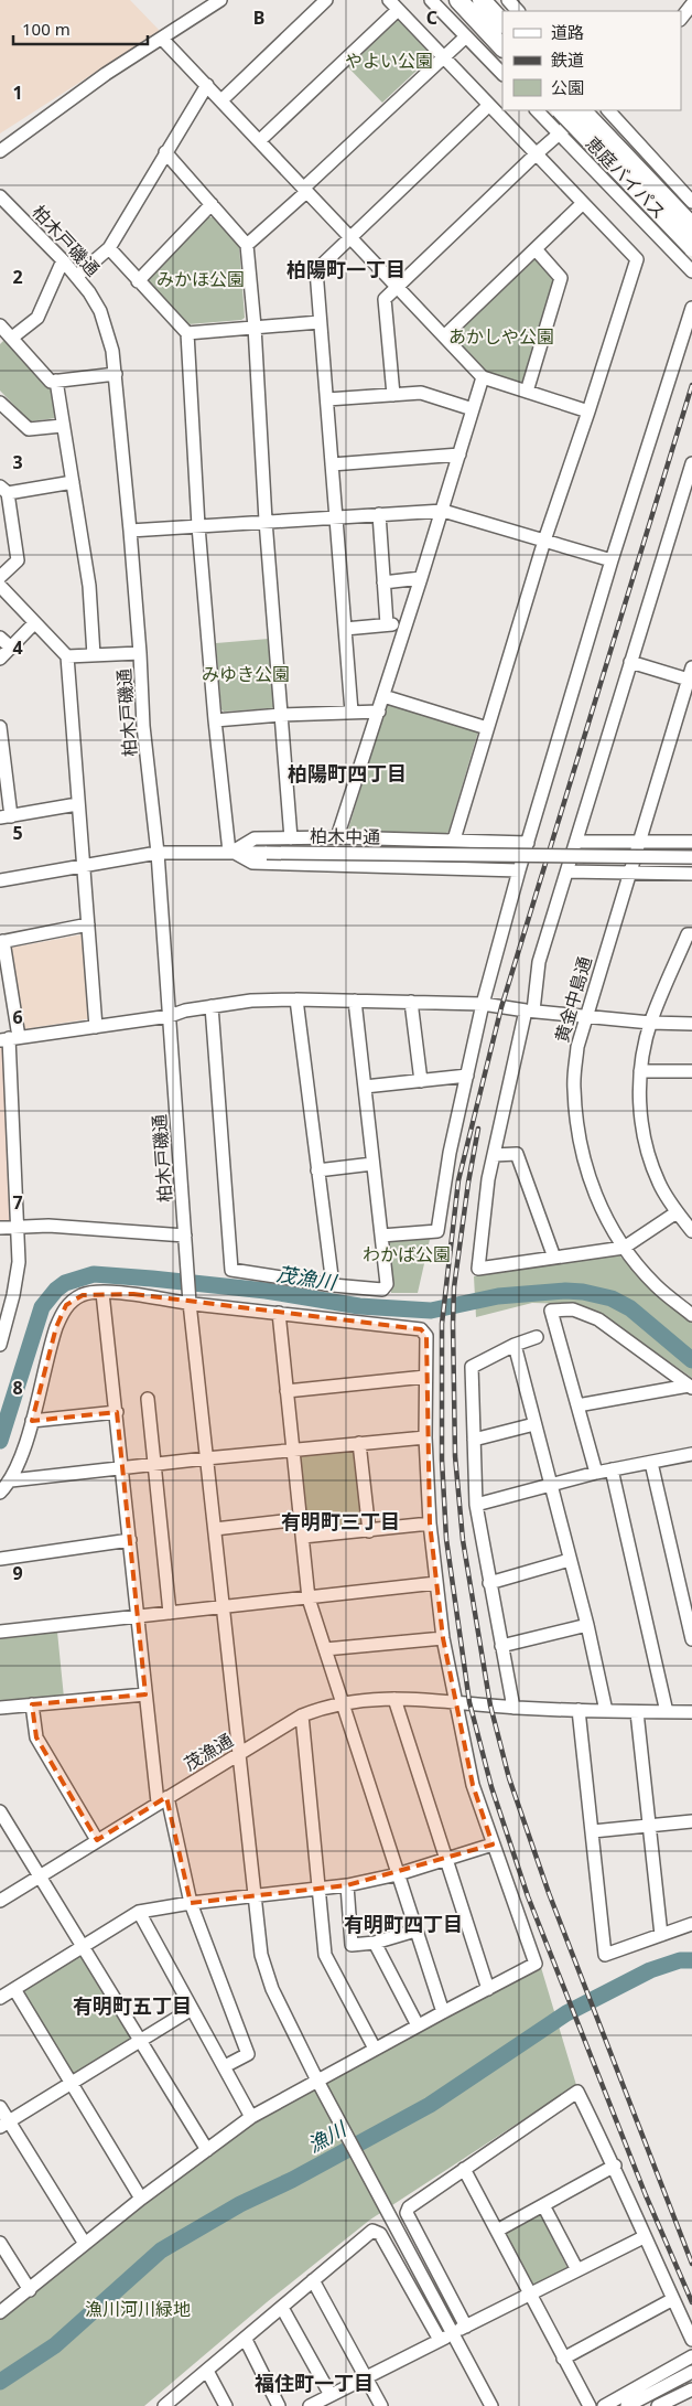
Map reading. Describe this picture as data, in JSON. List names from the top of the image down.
{
  "streets": {
    "highway": ["恵庭バイパス"],
    "street": [
      "柏木戸磯通",
      "柏木中通",
      "黄金中島通",
      "茂漁通"
    ]
  },
  "crossings": [
    ["柏木戸磯通", "柏木中通"],
    ["柏木戸磯通", "茂漁通"]
  ],
  "districts": [
    "柏陽町一丁目",
    "柏陽町四丁目",
    "有明町三丁目",
    "有明町四丁目",
    "有明町五丁目",
    "福住町一丁目"
  ],
  "water": ["茂漁川", "漁川"],
  "parks": [
    "やよい公園",
    "みかほ公園",
    "あかしや公園",
    "みゆき公園",
    "わかば公園",
    "漁川河川緑地"
  ],
  "legend": ["道路", "鉄道", "公園"],
  "scale_bar": "100 m",
  "grid": {
    "columns": ["B", "C"],
    "rows": [
      "1",
      "2",
      "3",
      "4",
      "5",
      "6",
      "7",
      "8",
      "9"
    ]
  }
}
